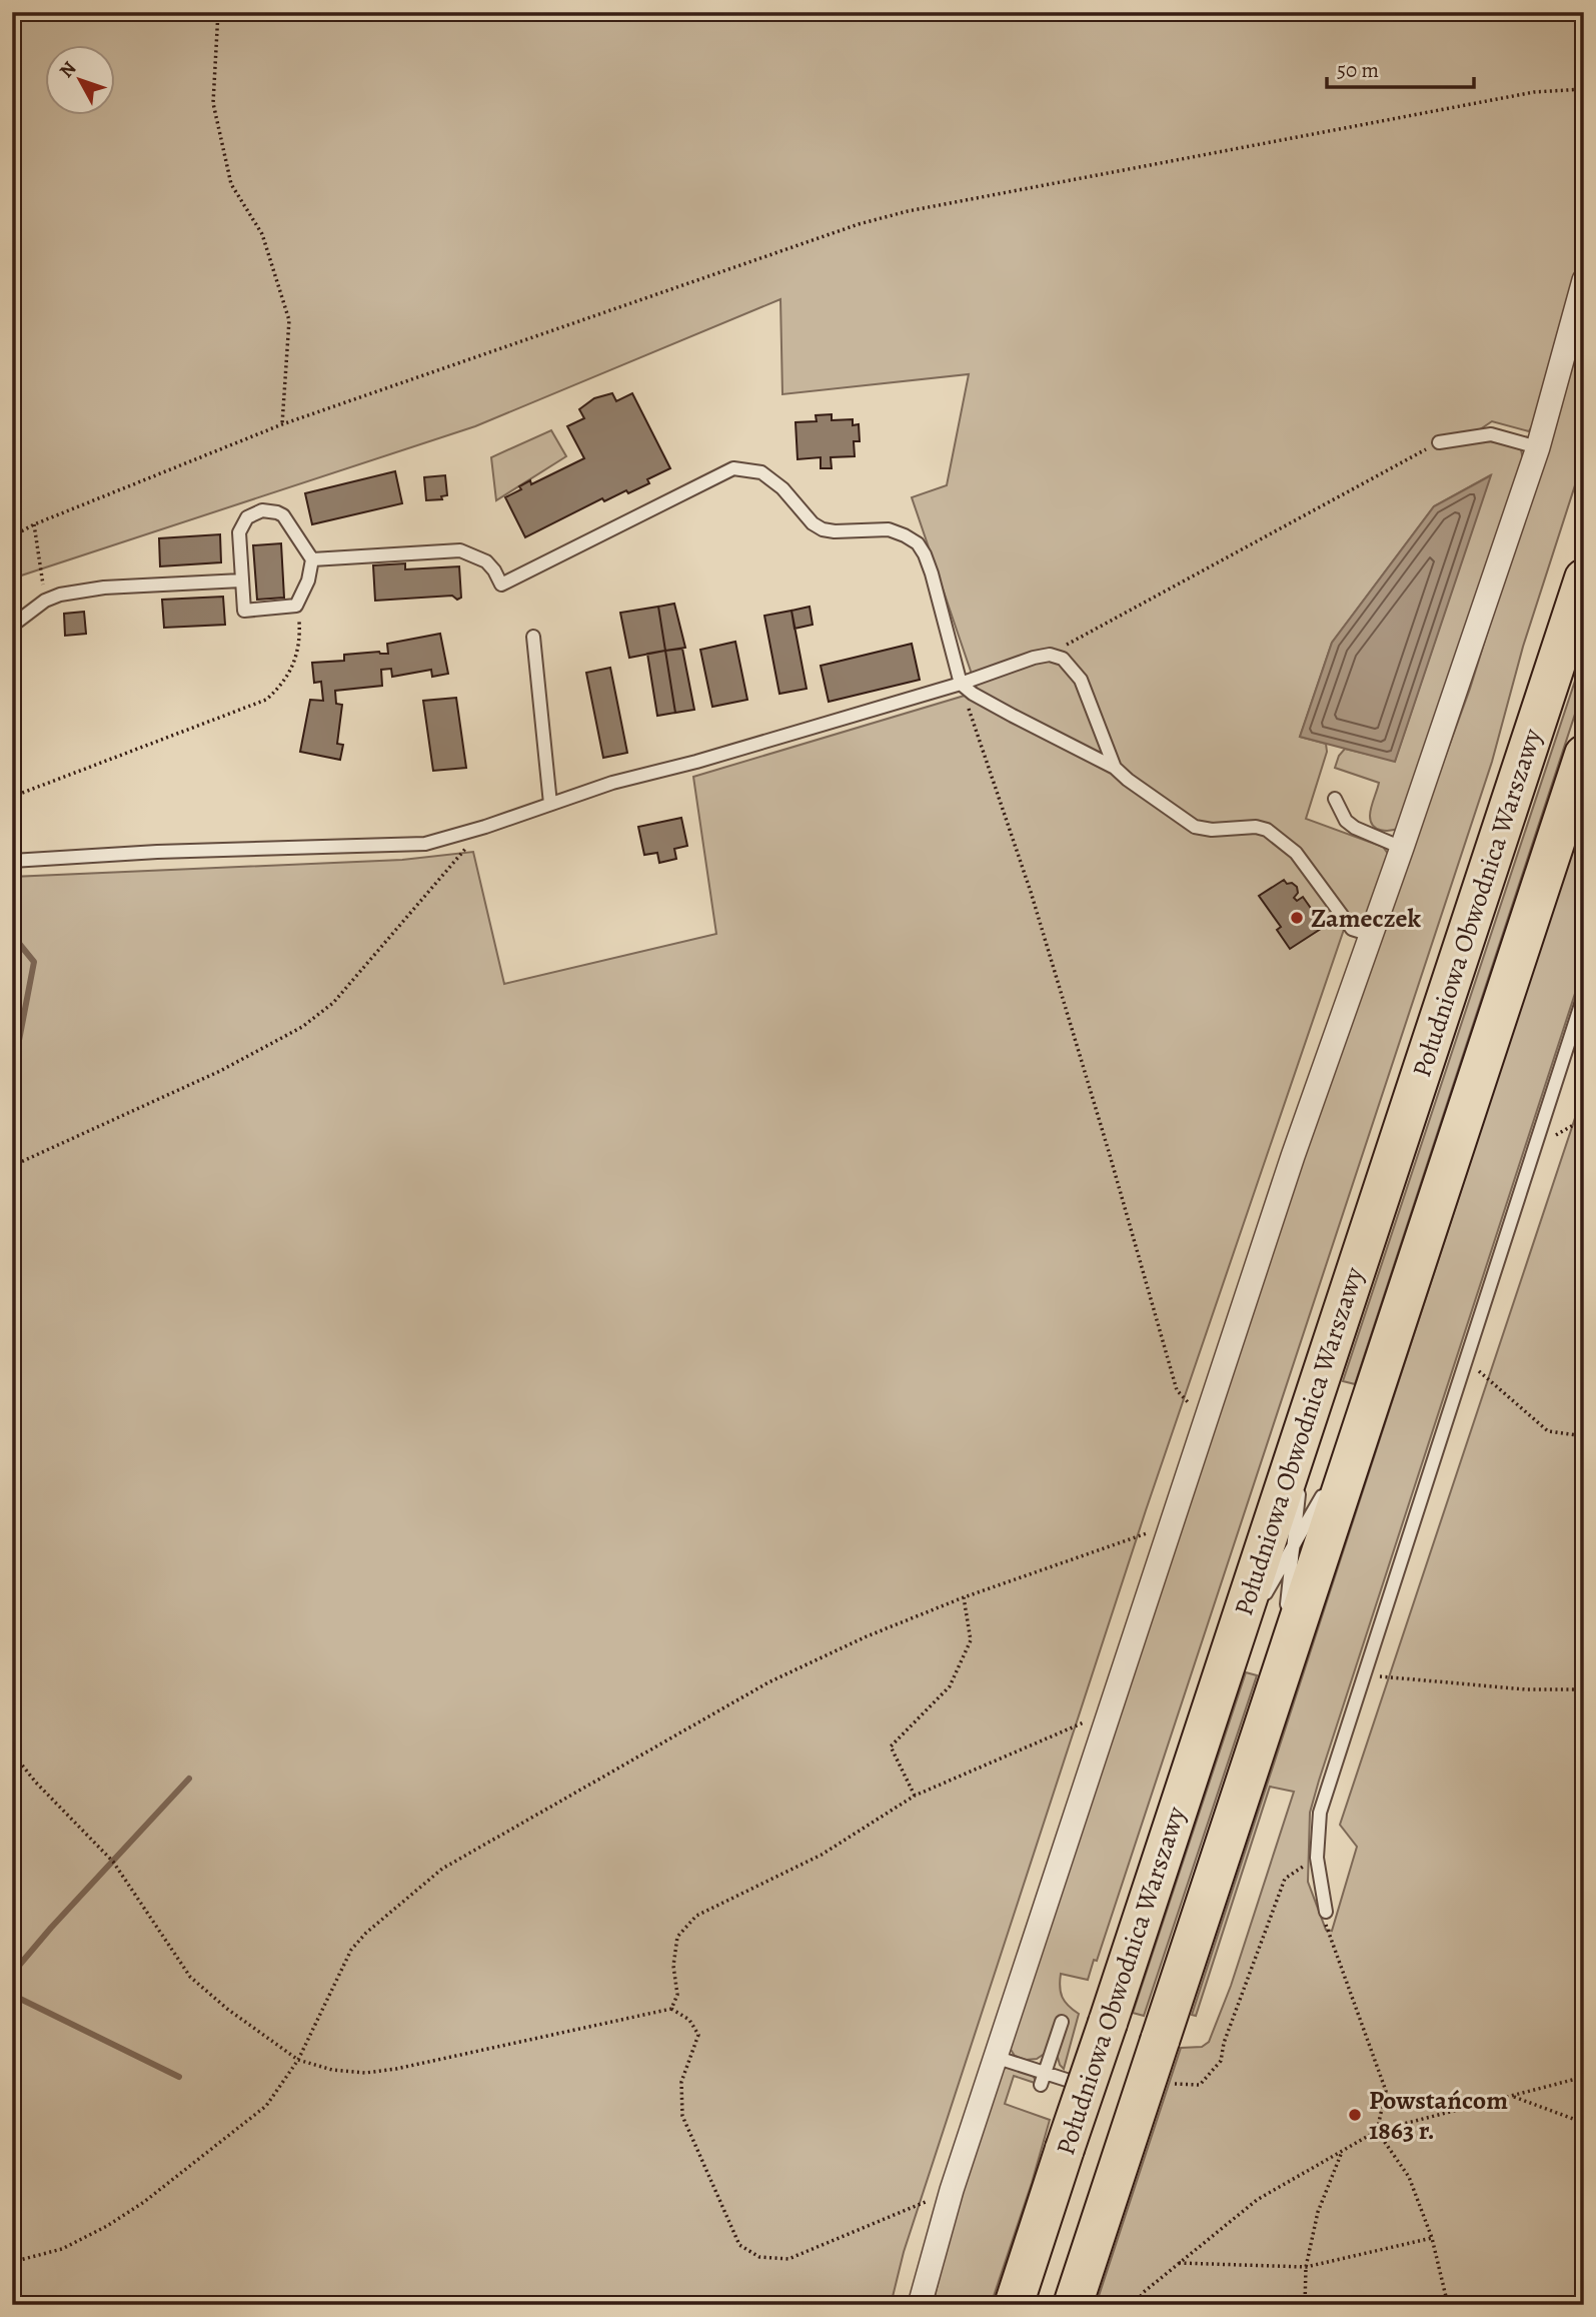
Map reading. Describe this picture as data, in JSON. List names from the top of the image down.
{
  "streets": {
    "highway": ["Południowa Obwodnica Warszawy"]
  },
  "places": ["Zameczek", "Powstańcom 1863 r."],
  "scale_bar": "50 m",
  "north": "top left"
}
